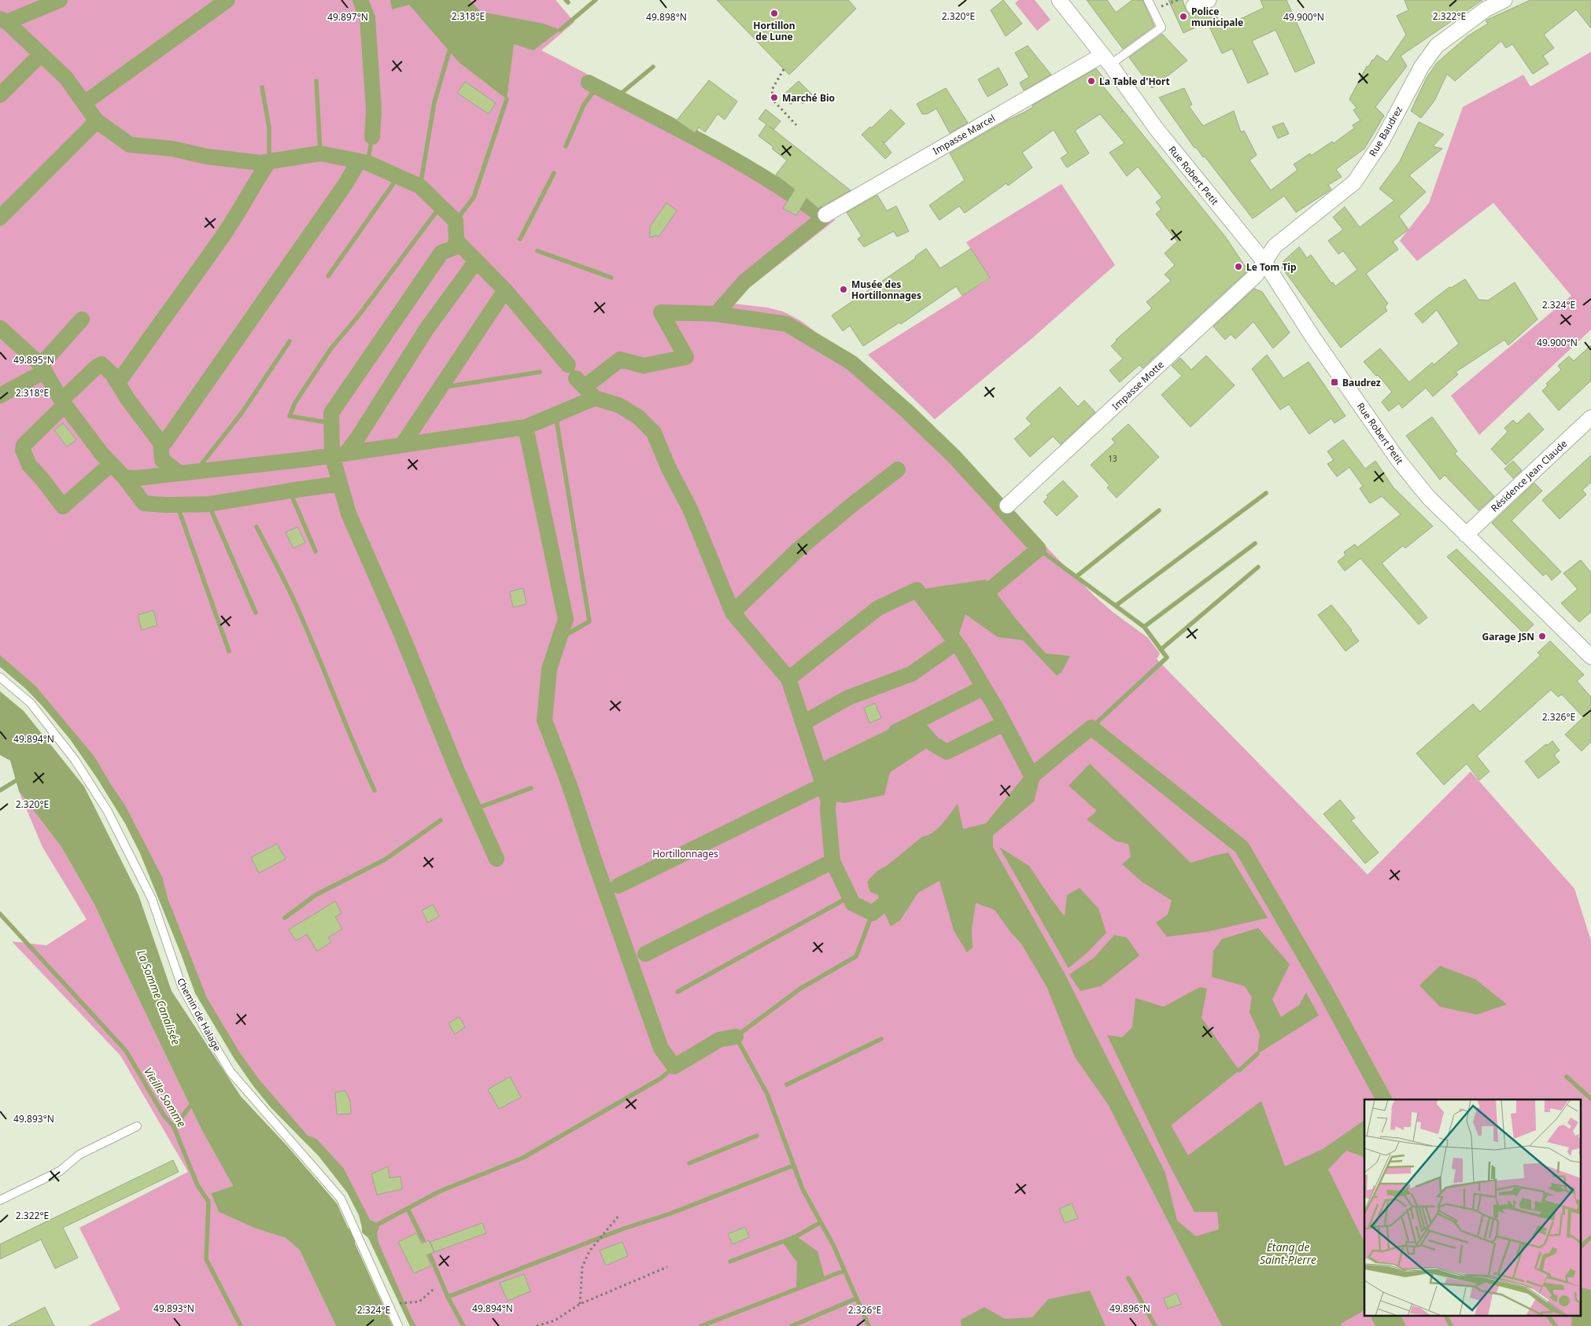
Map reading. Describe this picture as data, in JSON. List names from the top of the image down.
{
  "streets": {
    "street": [
      "Rue Baudrez",
      "Impasse Marcel",
      "Rue Robert Petit",
      "Impasse Motte",
      "Résidence Jean Claude"
    ],
    "lane": ["Chemin de Halage"]
  },
  "crossings": [
    ["Rue Baudrez", "Rue Robert Petit"],
    ["Rue Baudrez", "Impasse Motte"],
    ["Impasse Marcel", "Rue Robert Petit"],
    ["Rue Robert Petit", "Impasse Motte"],
    ["Rue Robert Petit", "Résidence Jean Claude"]
  ],
  "water": ["La Somme Canalisée", "Vieille Somme", "Étang de Saint-Pierre"],
  "parks": ["Hortillonnages"],
  "places": {
    "other": [
      "Hortillon de Lune",
      "Police municipale",
      "La Table d'Hort",
      "Marché Bio",
      "Le Tom Tip",
      "Musée des Hortillonnages",
      "Garage JSN"
    ],
    "transit": ["Baudrez"]
  },
  "house_numbers": ["13"],
  "coordinates": [
    "2.318°E",
    "2.320°E",
    "2.322°E",
    "49.897°N",
    "49.898°N",
    "49.900°N",
    "2.324°E",
    "49.895°N",
    "2.326°E",
    "49.894°N",
    "49.893°N",
    "49.896°N"
  ]
}
